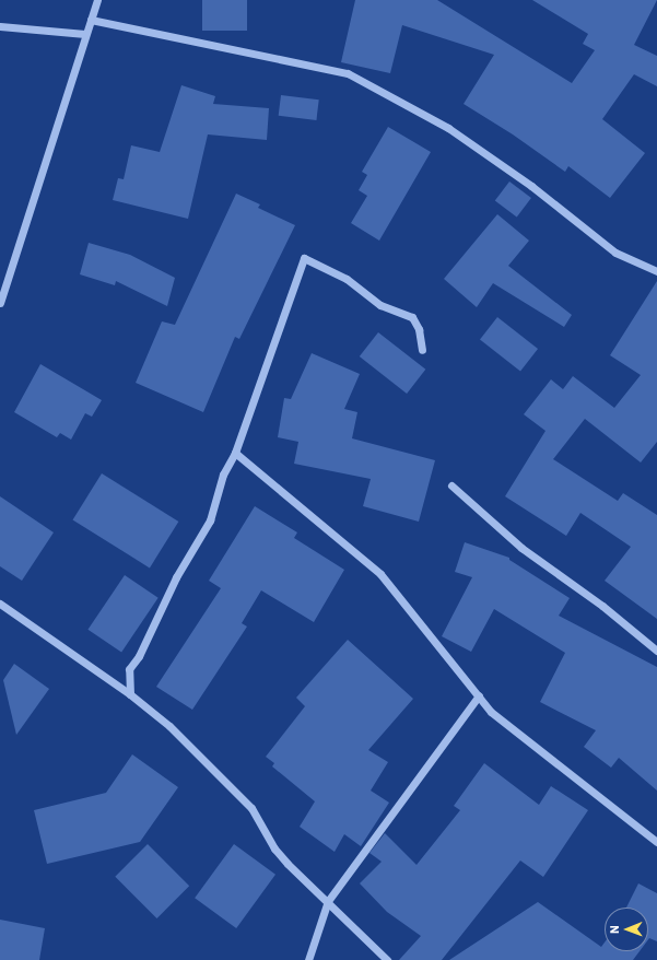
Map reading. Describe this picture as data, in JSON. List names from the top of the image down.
{
  "north": "left"
}
